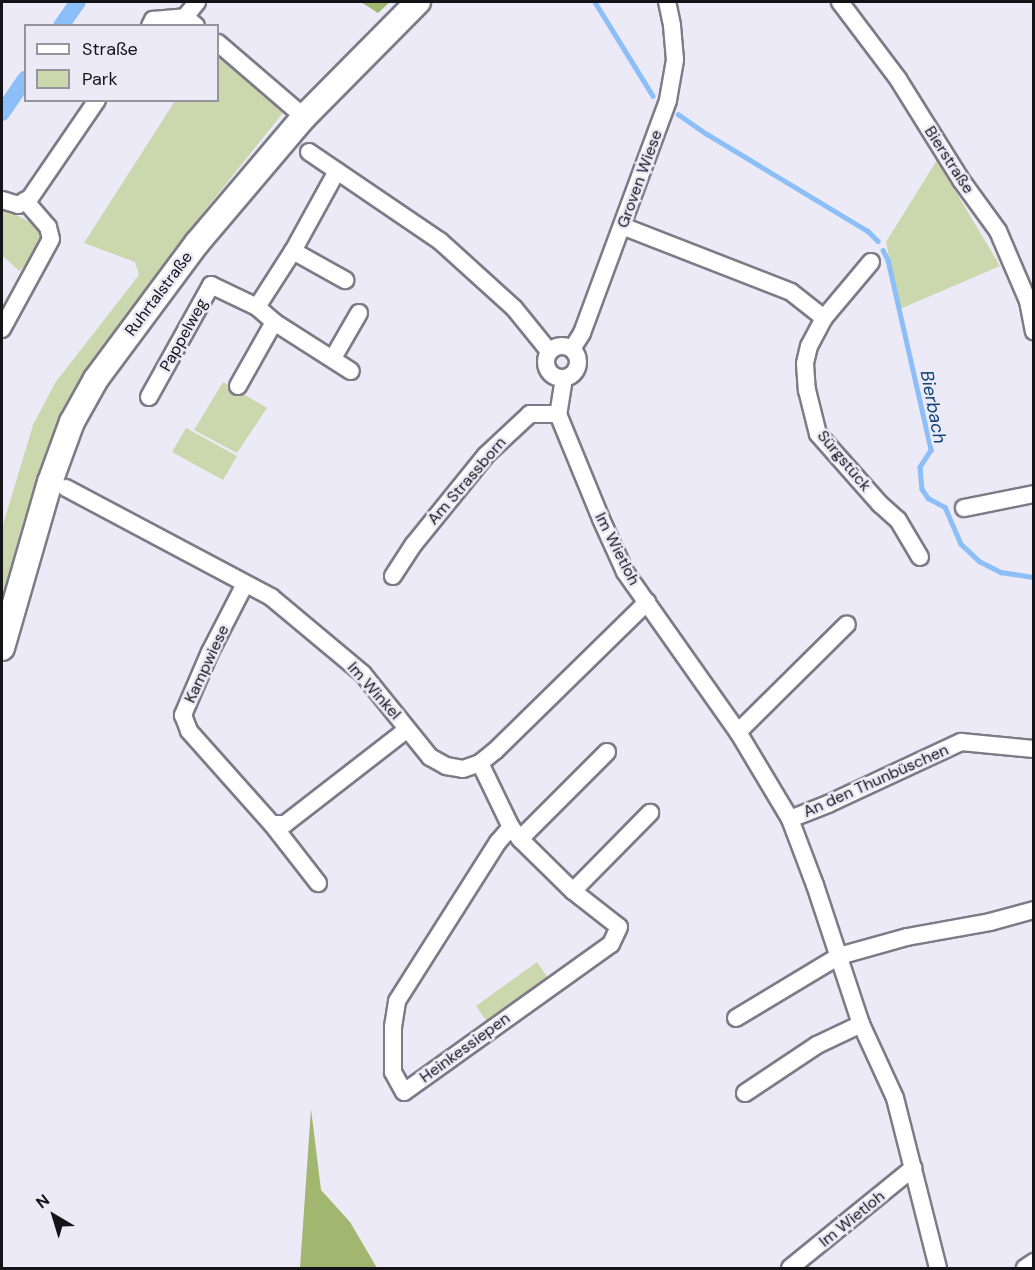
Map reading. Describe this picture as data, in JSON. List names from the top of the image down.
{
  "streets": {
    "main road": ["Ruhrtalstraße"],
    "street": [
      "Bierstraße",
      "Groven Wiese",
      "Pappelweg",
      "Sürgstück",
      "Am Strassborn",
      "Im Wietloh",
      "Kampwiese",
      "Im Winkel",
      "An den Thunbüschen",
      "Heinkessiepen"
    ]
  },
  "crossings": [
    ["Am Strassborn", "Im Wietloh"],
    ["Im Wietloh", "An den Thunbüschen"],
    ["Kampwiese", "Im Winkel"]
  ],
  "water": ["Bierbach"],
  "legend": ["Straße", "Park"],
  "north": "top left"
}
